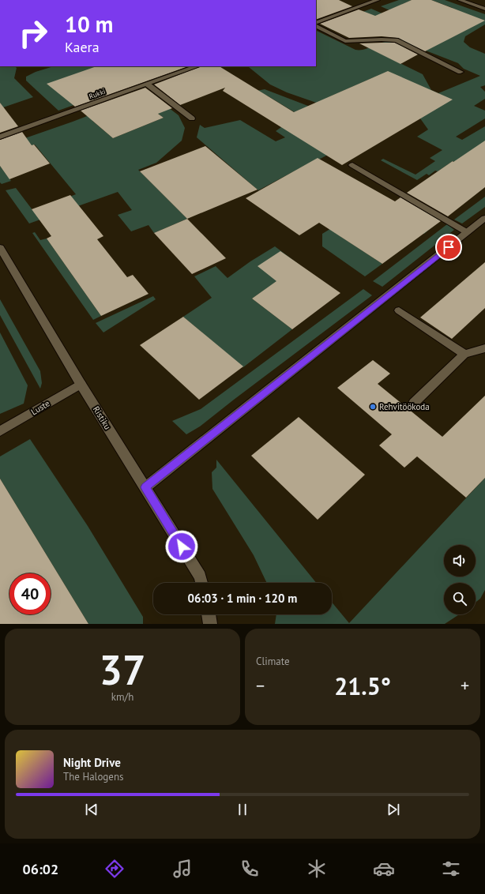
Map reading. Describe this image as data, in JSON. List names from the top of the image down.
{
  "streets": {
    "street": ["Rukki", "Luste", "Ristiku"]
  },
  "crossings": [
    ["Luste", "Ristiku"]
  ],
  "places": ["Rehvitöökoda"],
  "page": {
    "turn": ["10 m", "Kaera"],
    "limit": "40",
    "trip": "06:03 · 1 min · 120 m",
    "tile": [
      ["37", "km/h"],
      "Climate"
    ],
    "heat": ["−", "21.5°", "+"],
    "song": ["Night Drive", "The Halogens"],
    "tabs": "06:02"
  }
}
